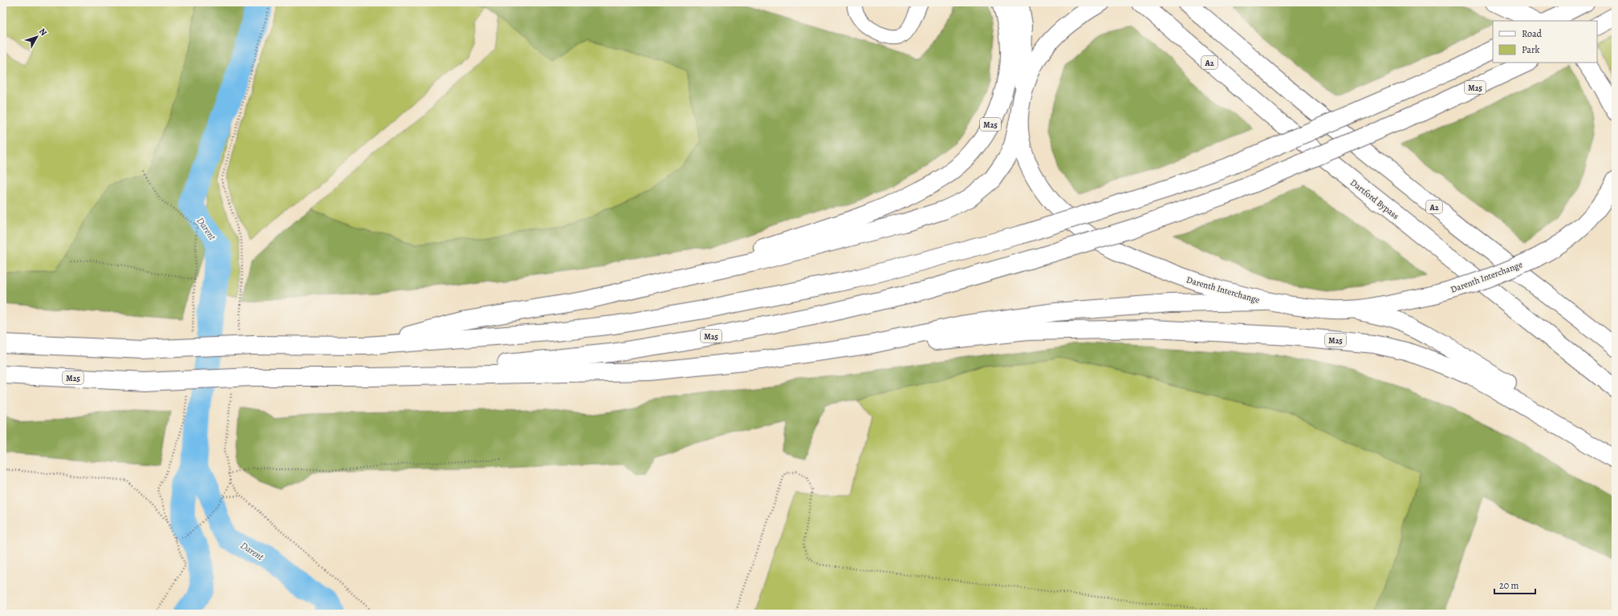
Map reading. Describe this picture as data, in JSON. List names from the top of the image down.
{
  "streets": {
    "highway": [
      "A2",
      "M25",
      "Dartford Bypass",
      "Darenth Interchange"
    ]
  },
  "crossings": [
    ["M25", "Darenth Interchange"]
  ],
  "water": ["Darent"],
  "legend": ["Road", "Park"],
  "scale_bar": "20 m",
  "north": "top right"
}
